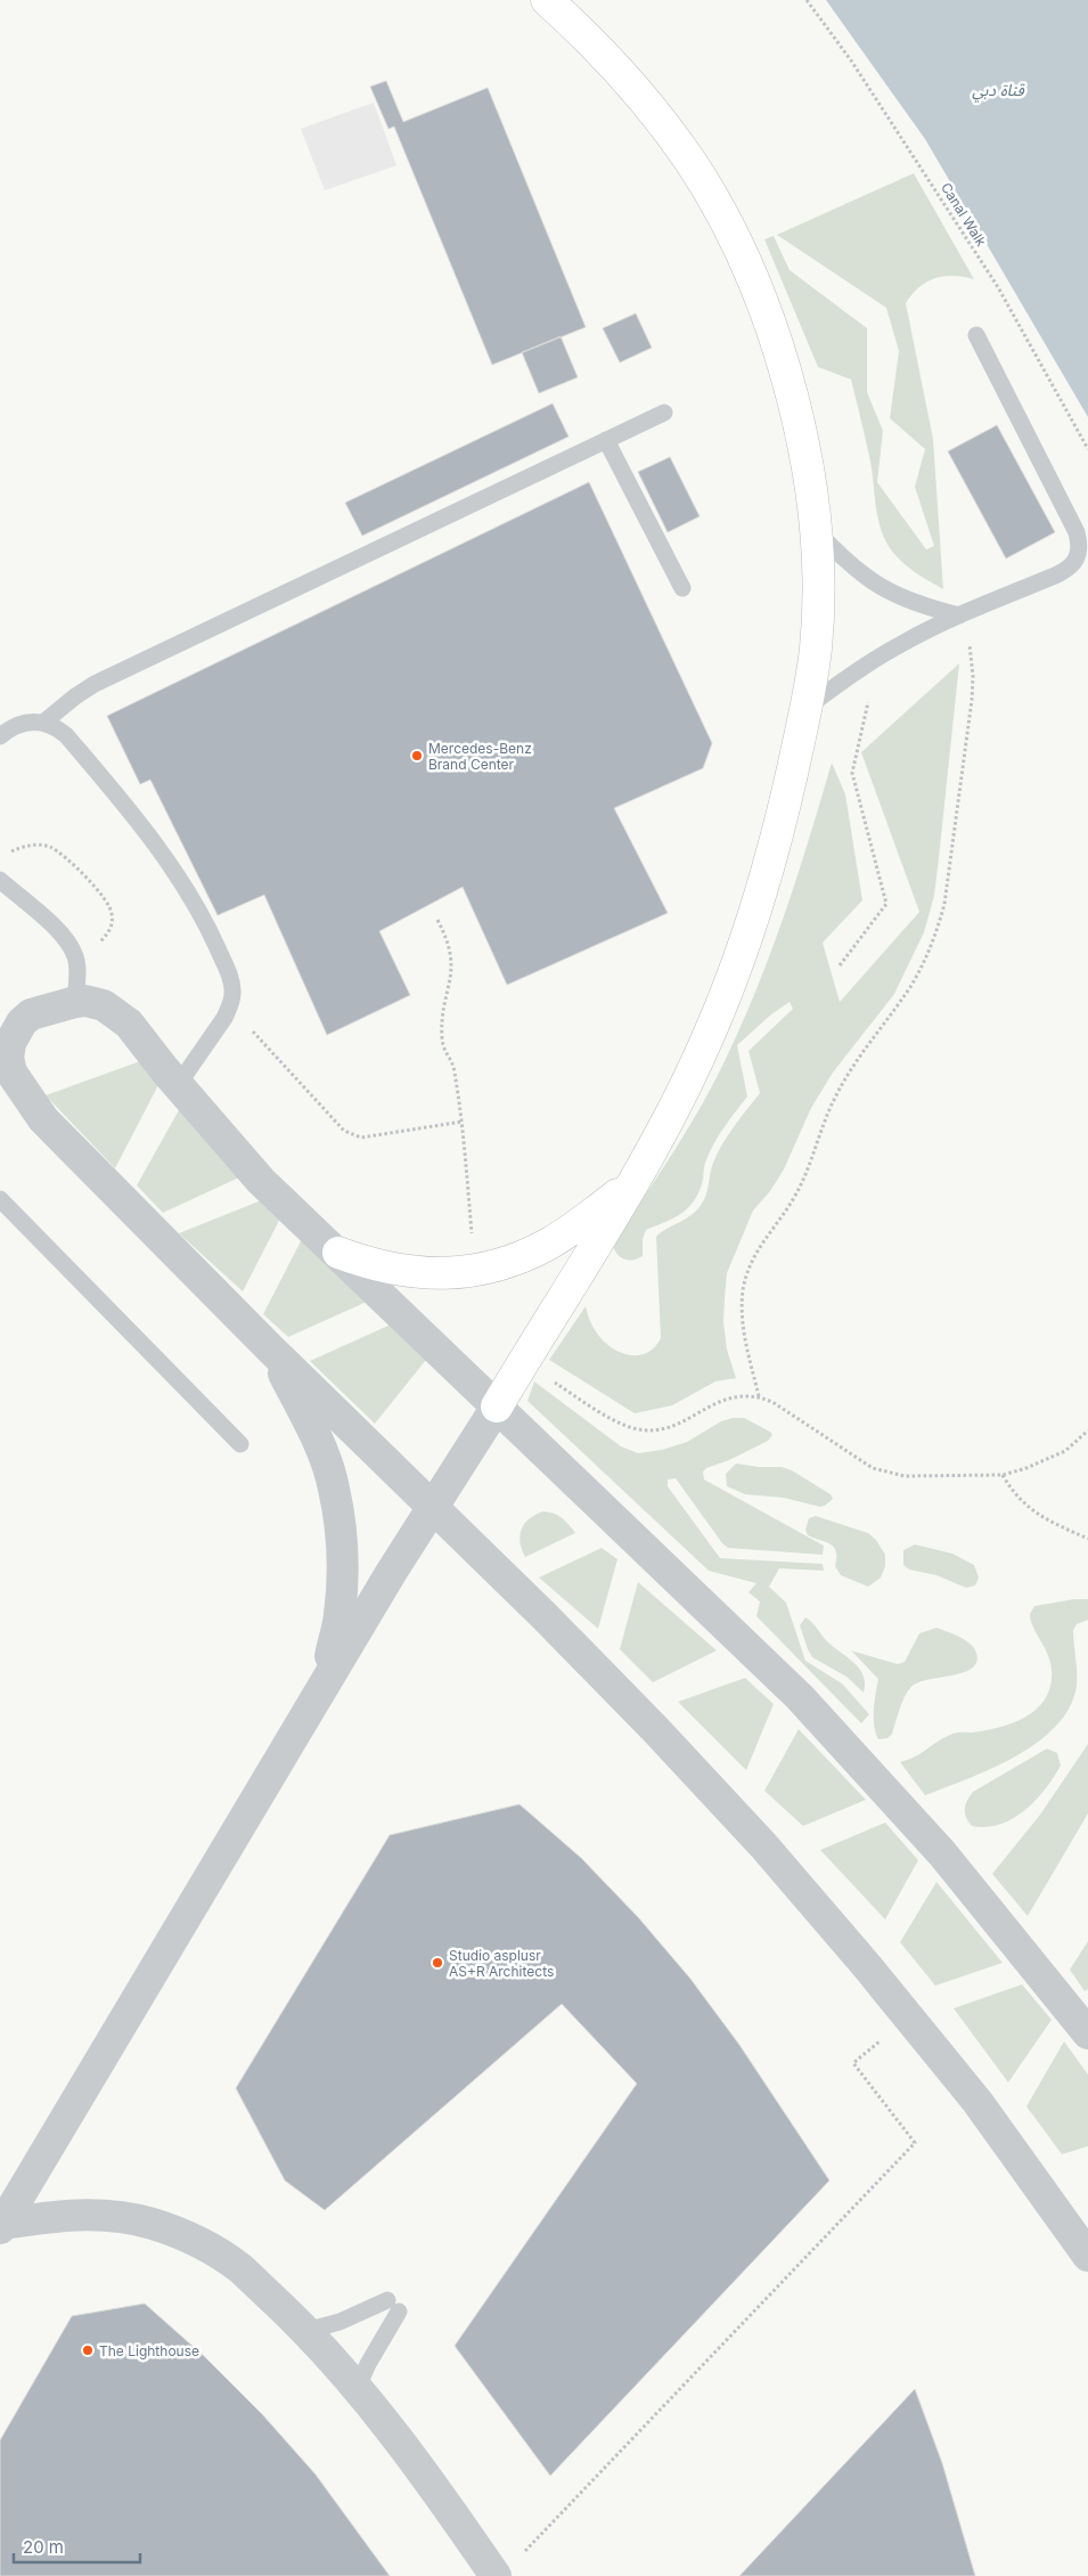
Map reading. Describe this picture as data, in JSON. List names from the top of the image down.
{
  "streets": {
    "path": ["Canal Walk"]
  },
  "water": ["قناة دبي"],
  "places": ["Mercedes-Benz Brand Center", "Studio asplusr AS+R Architects", "The Lighthouse"],
  "scale_bar": "20 m"
}
